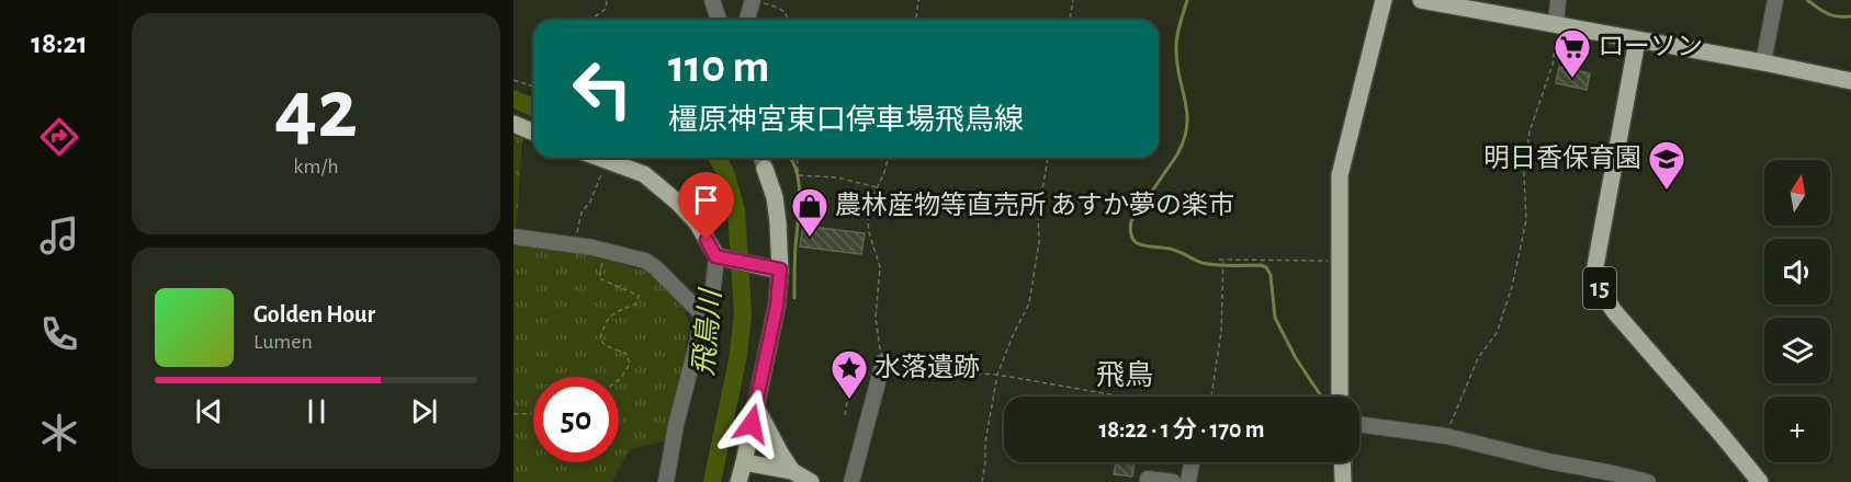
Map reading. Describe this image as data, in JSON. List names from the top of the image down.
{
  "streets": {
    "main road": ["15"]
  },
  "districts": ["飛鳥"],
  "water": ["飛鳥川"],
  "places": {
    "supermarket": ["ローソン"],
    "school or university": ["明日香保育園"],
    "shop": ["農林産物等直売所 あすか夢の楽市"],
    "place": ["水落遺跡"]
  },
  "north": "top",
  "page": {
    "tabs": "18:21",
    "tile": ["42", "km/h"],
    "turn": ["110 m", "橿原神宮東口停車場飛鳥線"],
    "map_buttons": "+",
    "song": ["Golden Hour", "Lumen"],
    "limit": "50",
    "trip": "18:22 · 1 分 · 170 m"
  }
}
